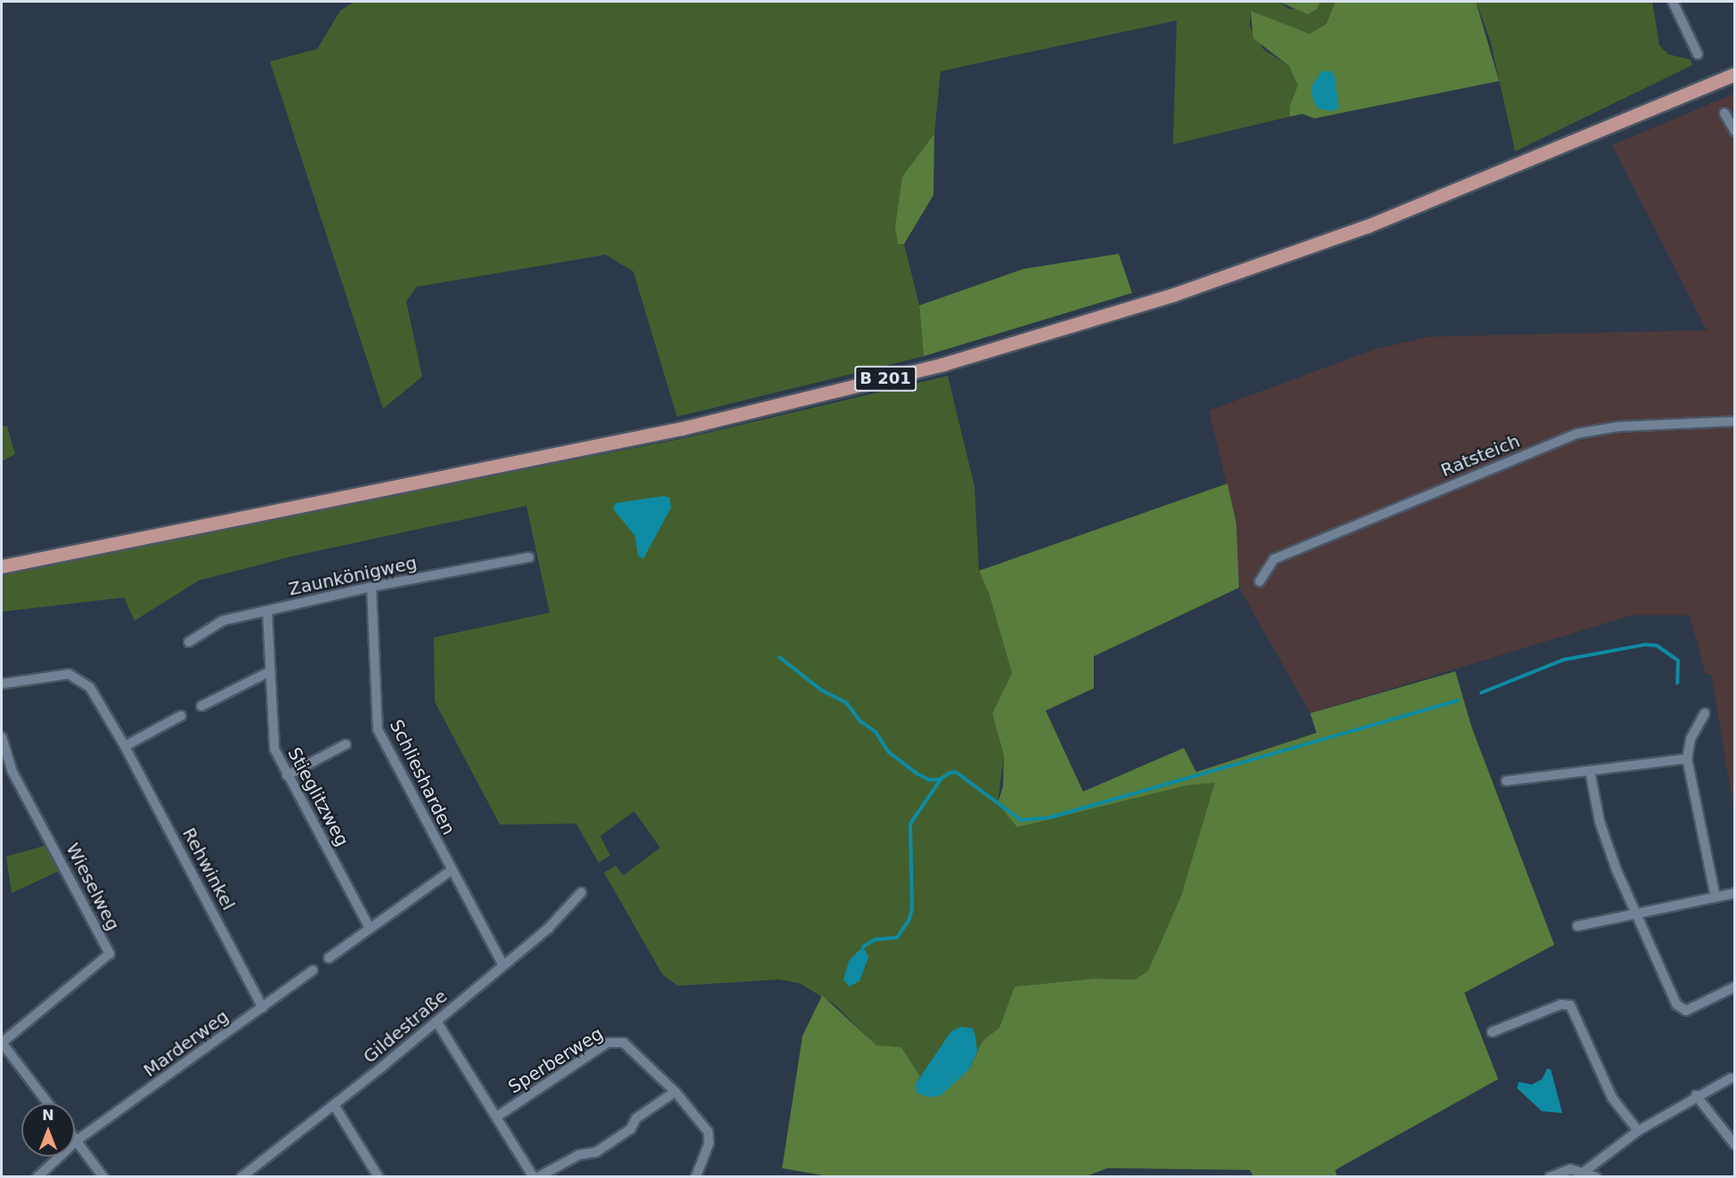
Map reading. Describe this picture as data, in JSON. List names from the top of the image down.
{
  "streets": {
    "main road": ["B 201"],
    "street": [
      "Ratsteich",
      "Zaunkönigweg",
      "Schliesharden",
      "Stieglitzweg",
      "Rehwinkel",
      "Wieselweg",
      "Gildestraße",
      "Marderweg",
      "Sperberweg"
    ]
  },
  "crossings": [
    ["Zaunkönigweg", "Schliesharden"],
    ["Zaunkönigweg", "Stieglitzweg"],
    ["Schliesharden", "Gildestraße"],
    ["Rehwinkel", "Marderweg"]
  ],
  "north": "top"
}
